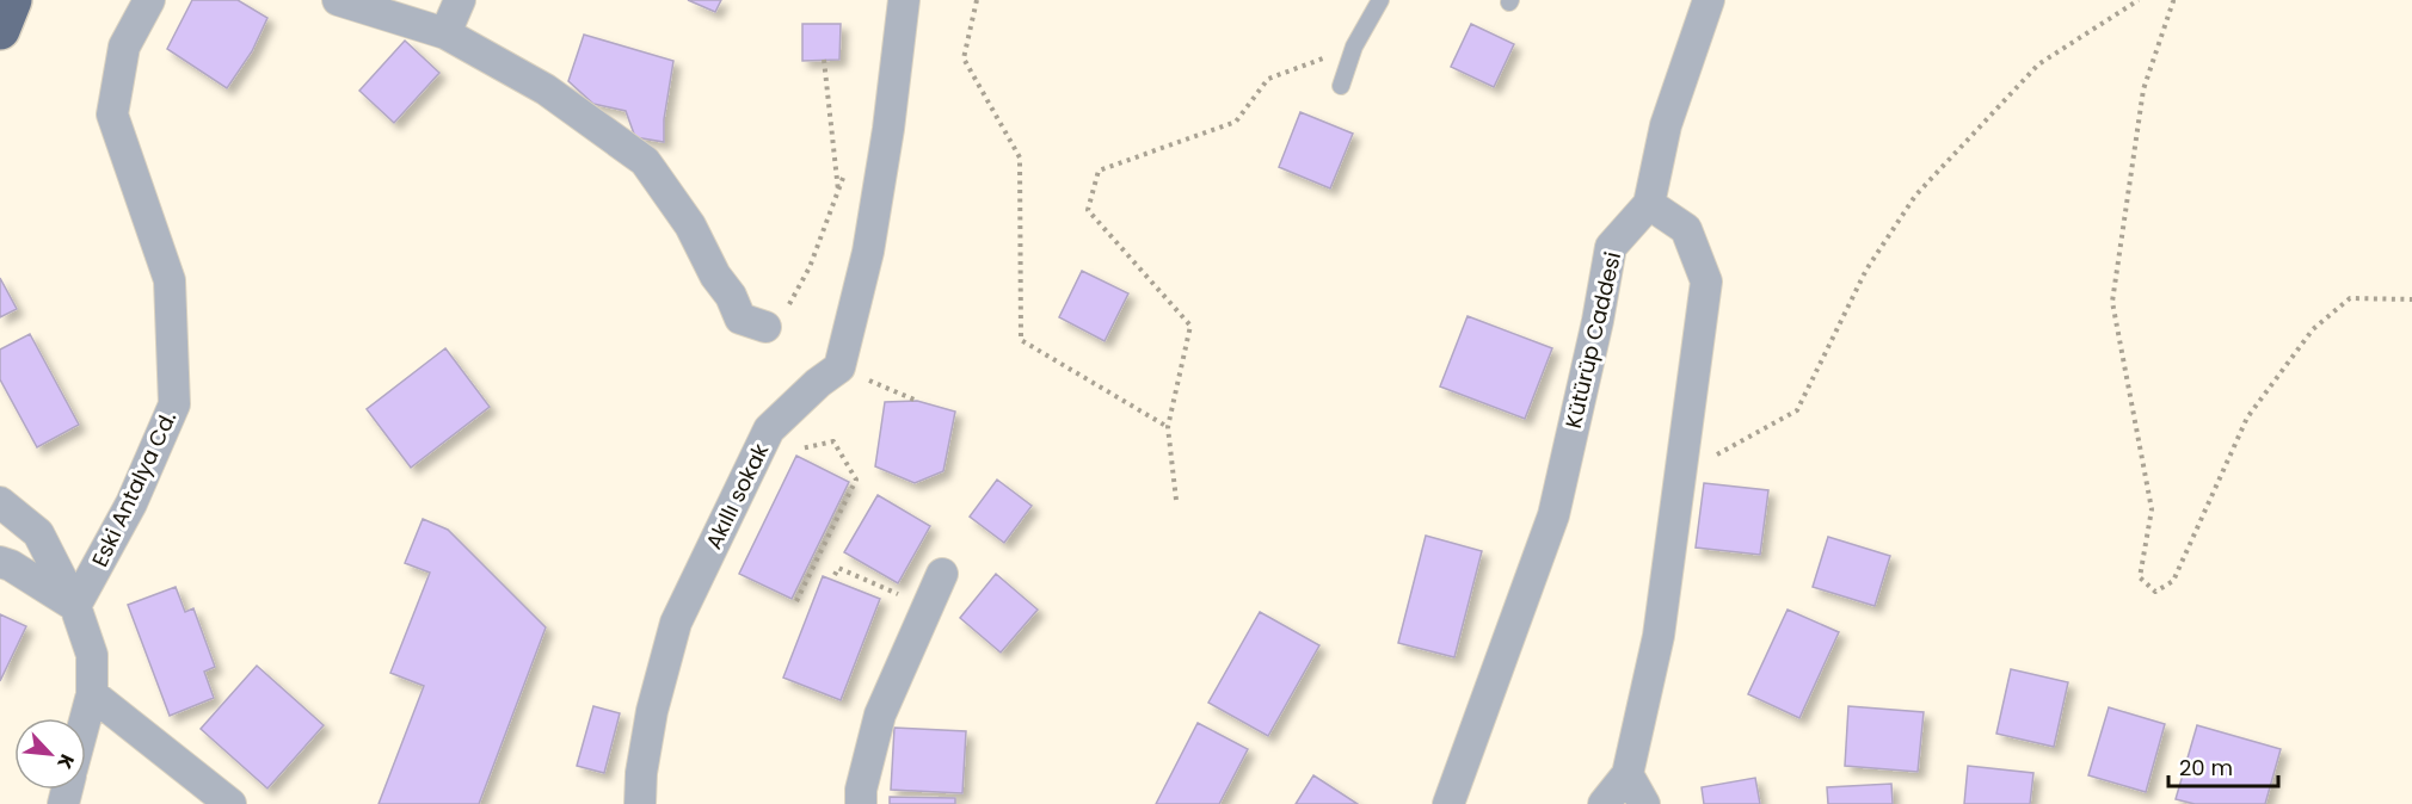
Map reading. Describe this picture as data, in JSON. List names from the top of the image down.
{
  "streets": {
    "street": ["Kütürüp Caddesi", "Eski Antalya Cd.", "Akıllı sokak"]
  },
  "scale_bar": "20 m",
  "north": "bottom right"
}
